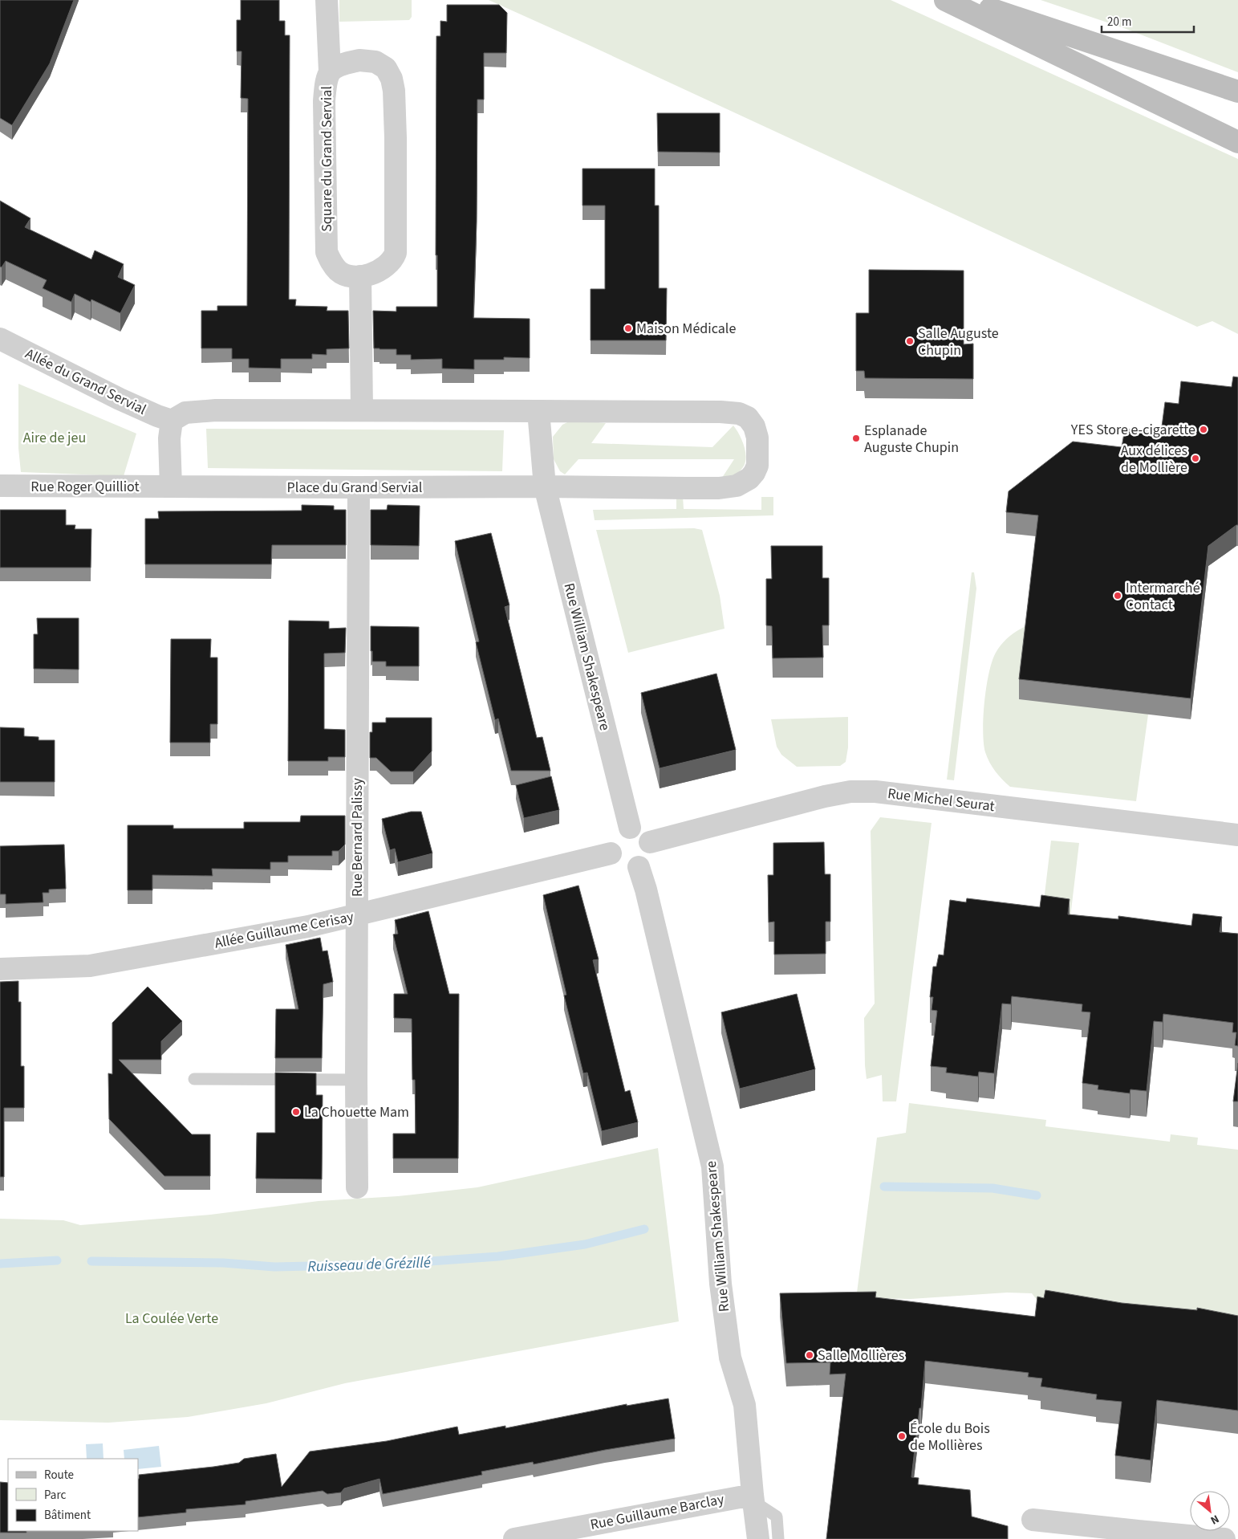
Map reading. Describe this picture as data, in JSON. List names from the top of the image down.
{
  "streets": {
    "street": [
      "Square du Grand Servial",
      "Allée du Grand Servial",
      "Rue Roger Quilliot",
      "Place du Grand Servial",
      "Rue William Shakespeare",
      "Rue Michel Seurat",
      "Rue Bernard Palissy",
      "Allée Guillaume Cerisay",
      "Rue Guillaume Barclay"
    ]
  },
  "crossings": [
    ["Rue Roger Quilliot", "Place du Grand Servial"],
    ["Place du Grand Servial", "Rue William Shakespeare"],
    ["Place du Grand Servial", "Rue Bernard Palissy"],
    ["Rue William Shakespeare", "Rue Michel Seurat"],
    ["Rue William Shakespeare", "Allée Guillaume Cerisay"],
    ["Rue William Shakespeare", "Rue Guillaume Barclay"],
    ["Rue Michel Seurat", "Allée Guillaume Cerisay"],
    ["Rue Bernard Palissy", "Allée Guillaume Cerisay"]
  ],
  "water": ["Ruisseau de Grézillé"],
  "parks": ["Aire de jeu", "La Coulée Verte"],
  "places": [
    "Maison Médicale",
    "Salle Auguste Chupin",
    "YES Store e-cigarette",
    "Esplanade Auguste Chupin",
    "Aux délices de Mollière",
    "Intermarché Contact",
    "La Chouette Mam",
    "Salle Mollières",
    "École du Bois de Mollières"
  ],
  "legend": ["Route", "Parc", "Bâtiment"],
  "scale_bar": "20 m",
  "north": "bottom right"
}
